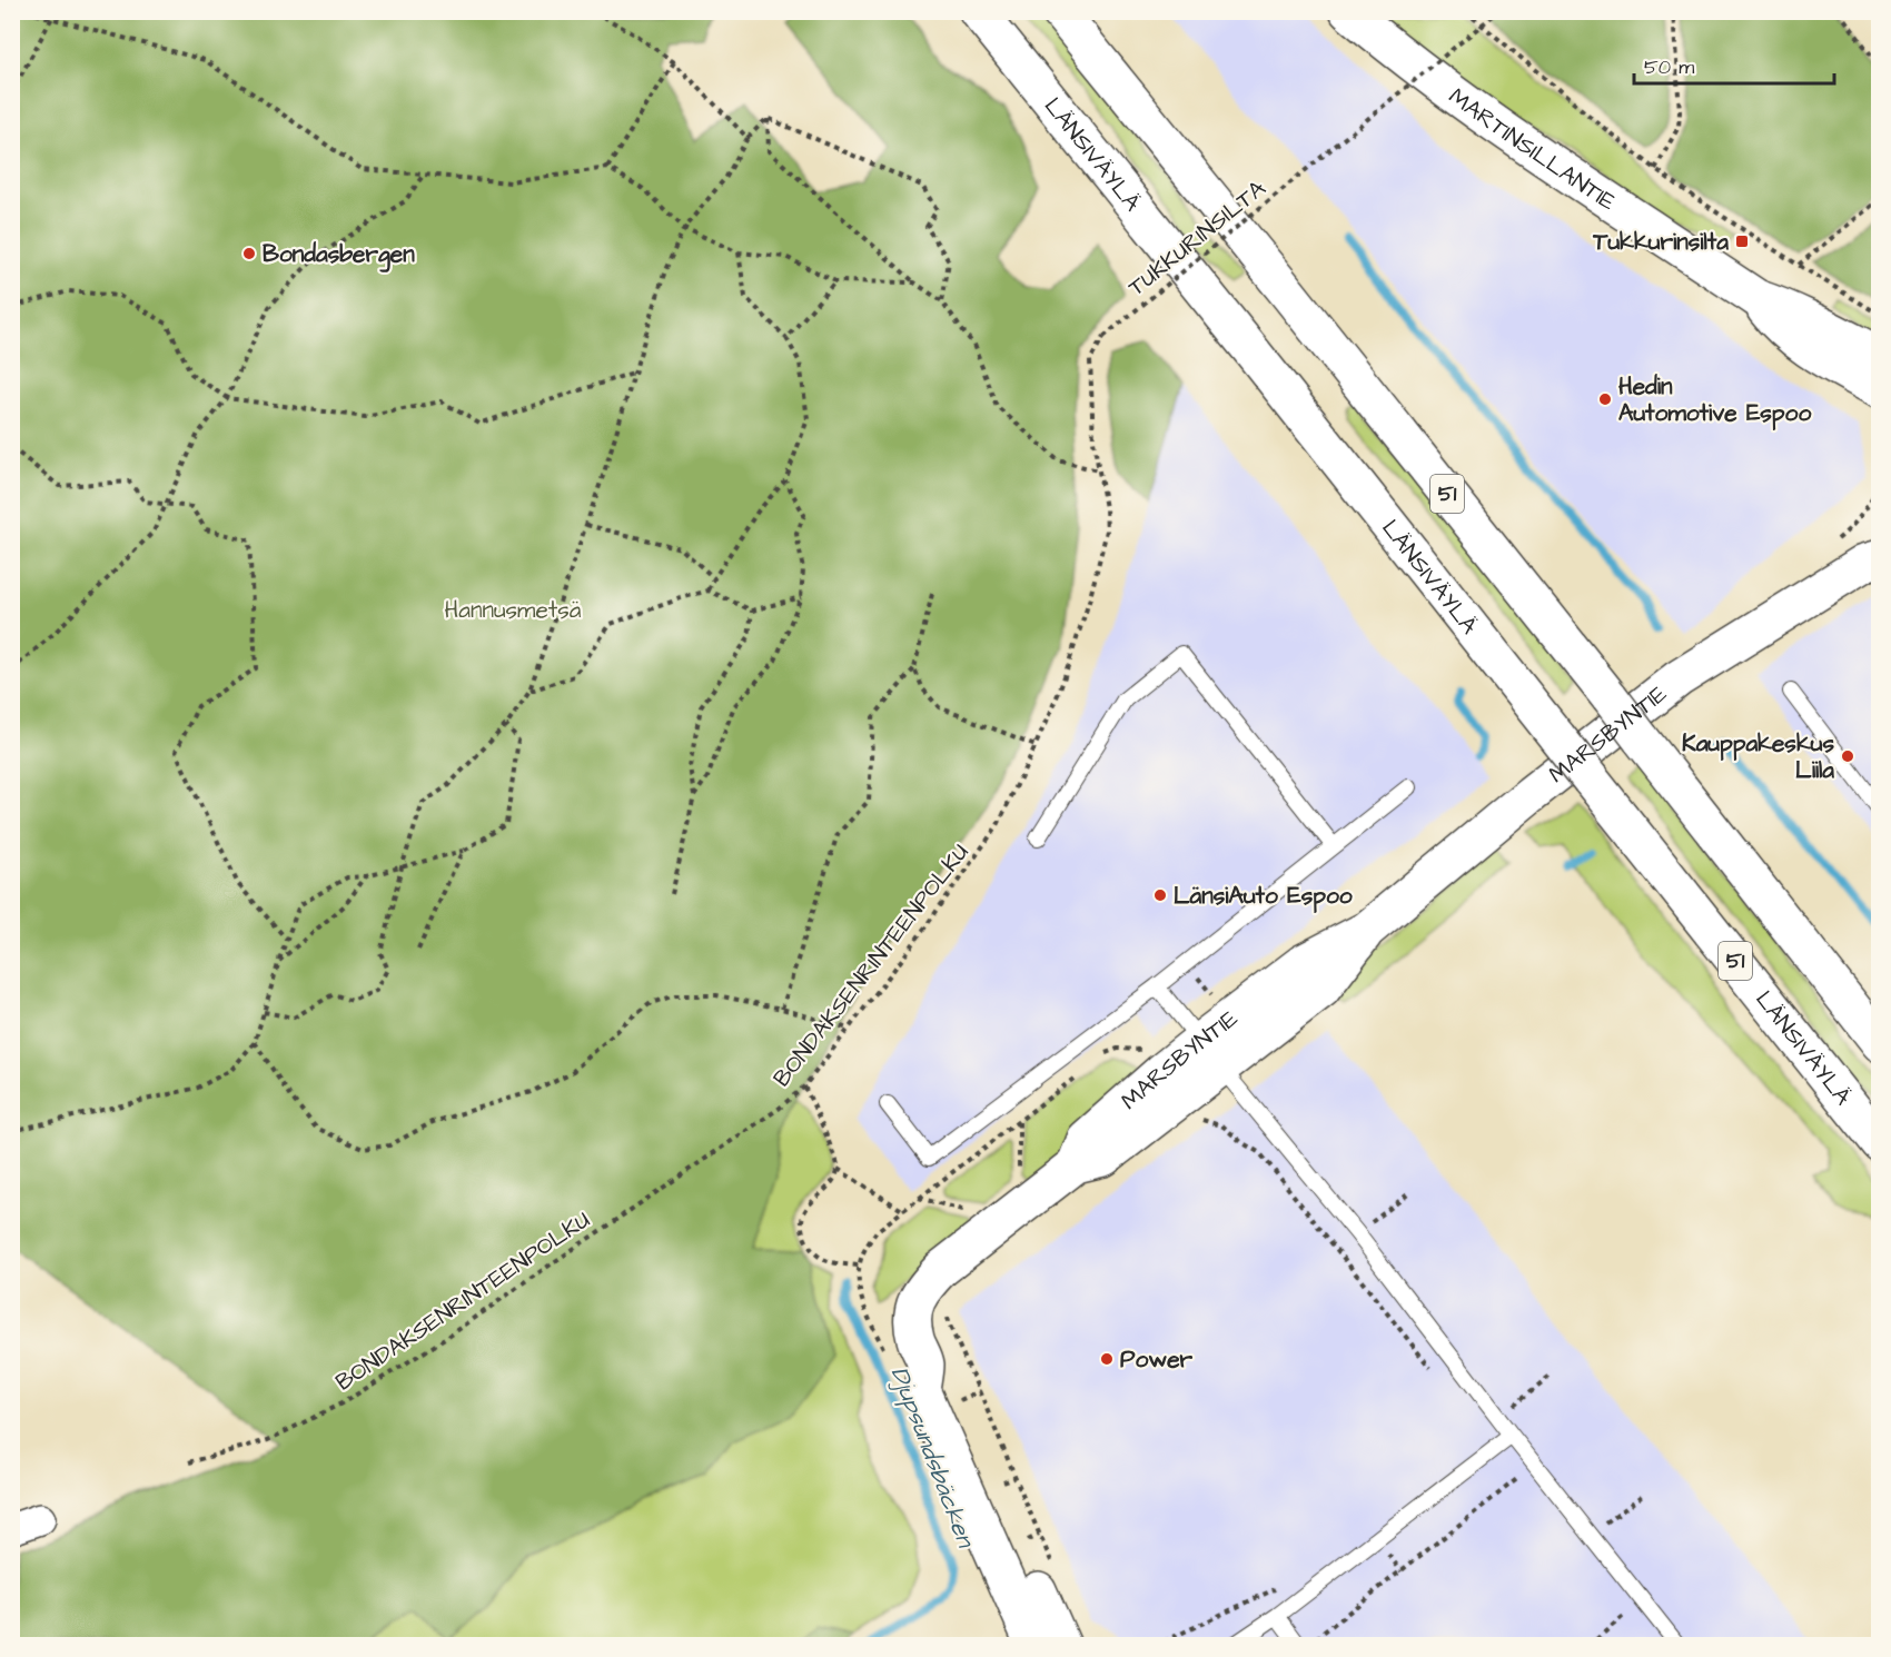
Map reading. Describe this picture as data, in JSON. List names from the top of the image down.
{
  "streets": {
    "main road": [
      "MARTINSILLANTIE",
      "LÄNSIVÄYLÄ",
      "51",
      "MARSBYNTIE"
    ],
    "path": ["TUKKURINSILTA", "BONDAKSENRINTEENPOLKU"]
  },
  "crossings": [
    ["TUKKURINSILTA", "BONDAKSENRINTEENPOLKU"]
  ],
  "water": ["Djupsundsbäcken"],
  "parks": ["Hannusmetsä"],
  "places": {
    "transit": ["Tukkurinsilta"],
    "other": [
      "Bondasbergen",
      "Hedin Automotive Espoo",
      "Kauppakeskus Liila",
      "LänsiAuto Espoo",
      "Power"
    ]
  },
  "scale_bar": "50 m"
}
